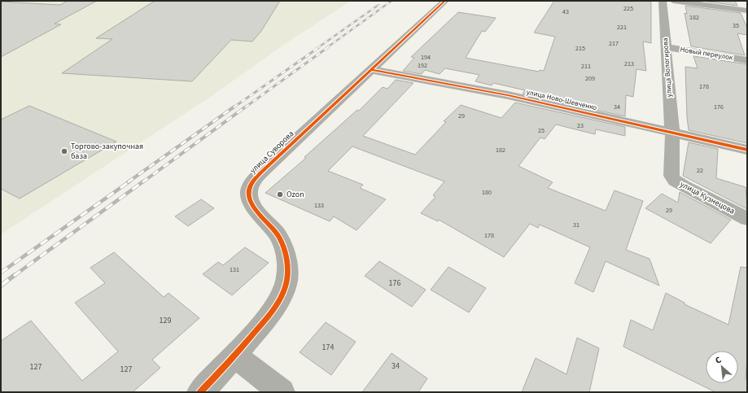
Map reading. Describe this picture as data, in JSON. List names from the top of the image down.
{
  "streets": {
    "street": [
      "Новый переулок",
      "улица Вологирова",
      "улица Ново-Шевченко",
      "улица Суворова",
      "улица Кузнецова"
    ]
  },
  "crossings": [
    ["Новый переулок", "улица Вологирова"],
    ["улица Вологирова", "улица Ново-Шевченко"],
    ["улица Вологирова", "улица Кузнецова"],
    ["улица Ново-Шевченко", "улица Суворова"],
    ["улица Ново-Шевченко", "улица Кузнецова"]
  ],
  "places": ["Торгово-закупочная база", "Ozon"],
  "house_numbers": [
    "225",
    "43",
    "182",
    "35",
    "221",
    "217",
    "215",
    "194",
    "213",
    "192",
    "211",
    "209",
    "178",
    "34",
    "176",
    "29",
    "23",
    "25",
    "182",
    "22",
    "180",
    "133",
    "29",
    "31",
    "178",
    "131",
    "176",
    "129",
    "174",
    "34",
    "127",
    "127"
  ],
  "north": "top left"
}
